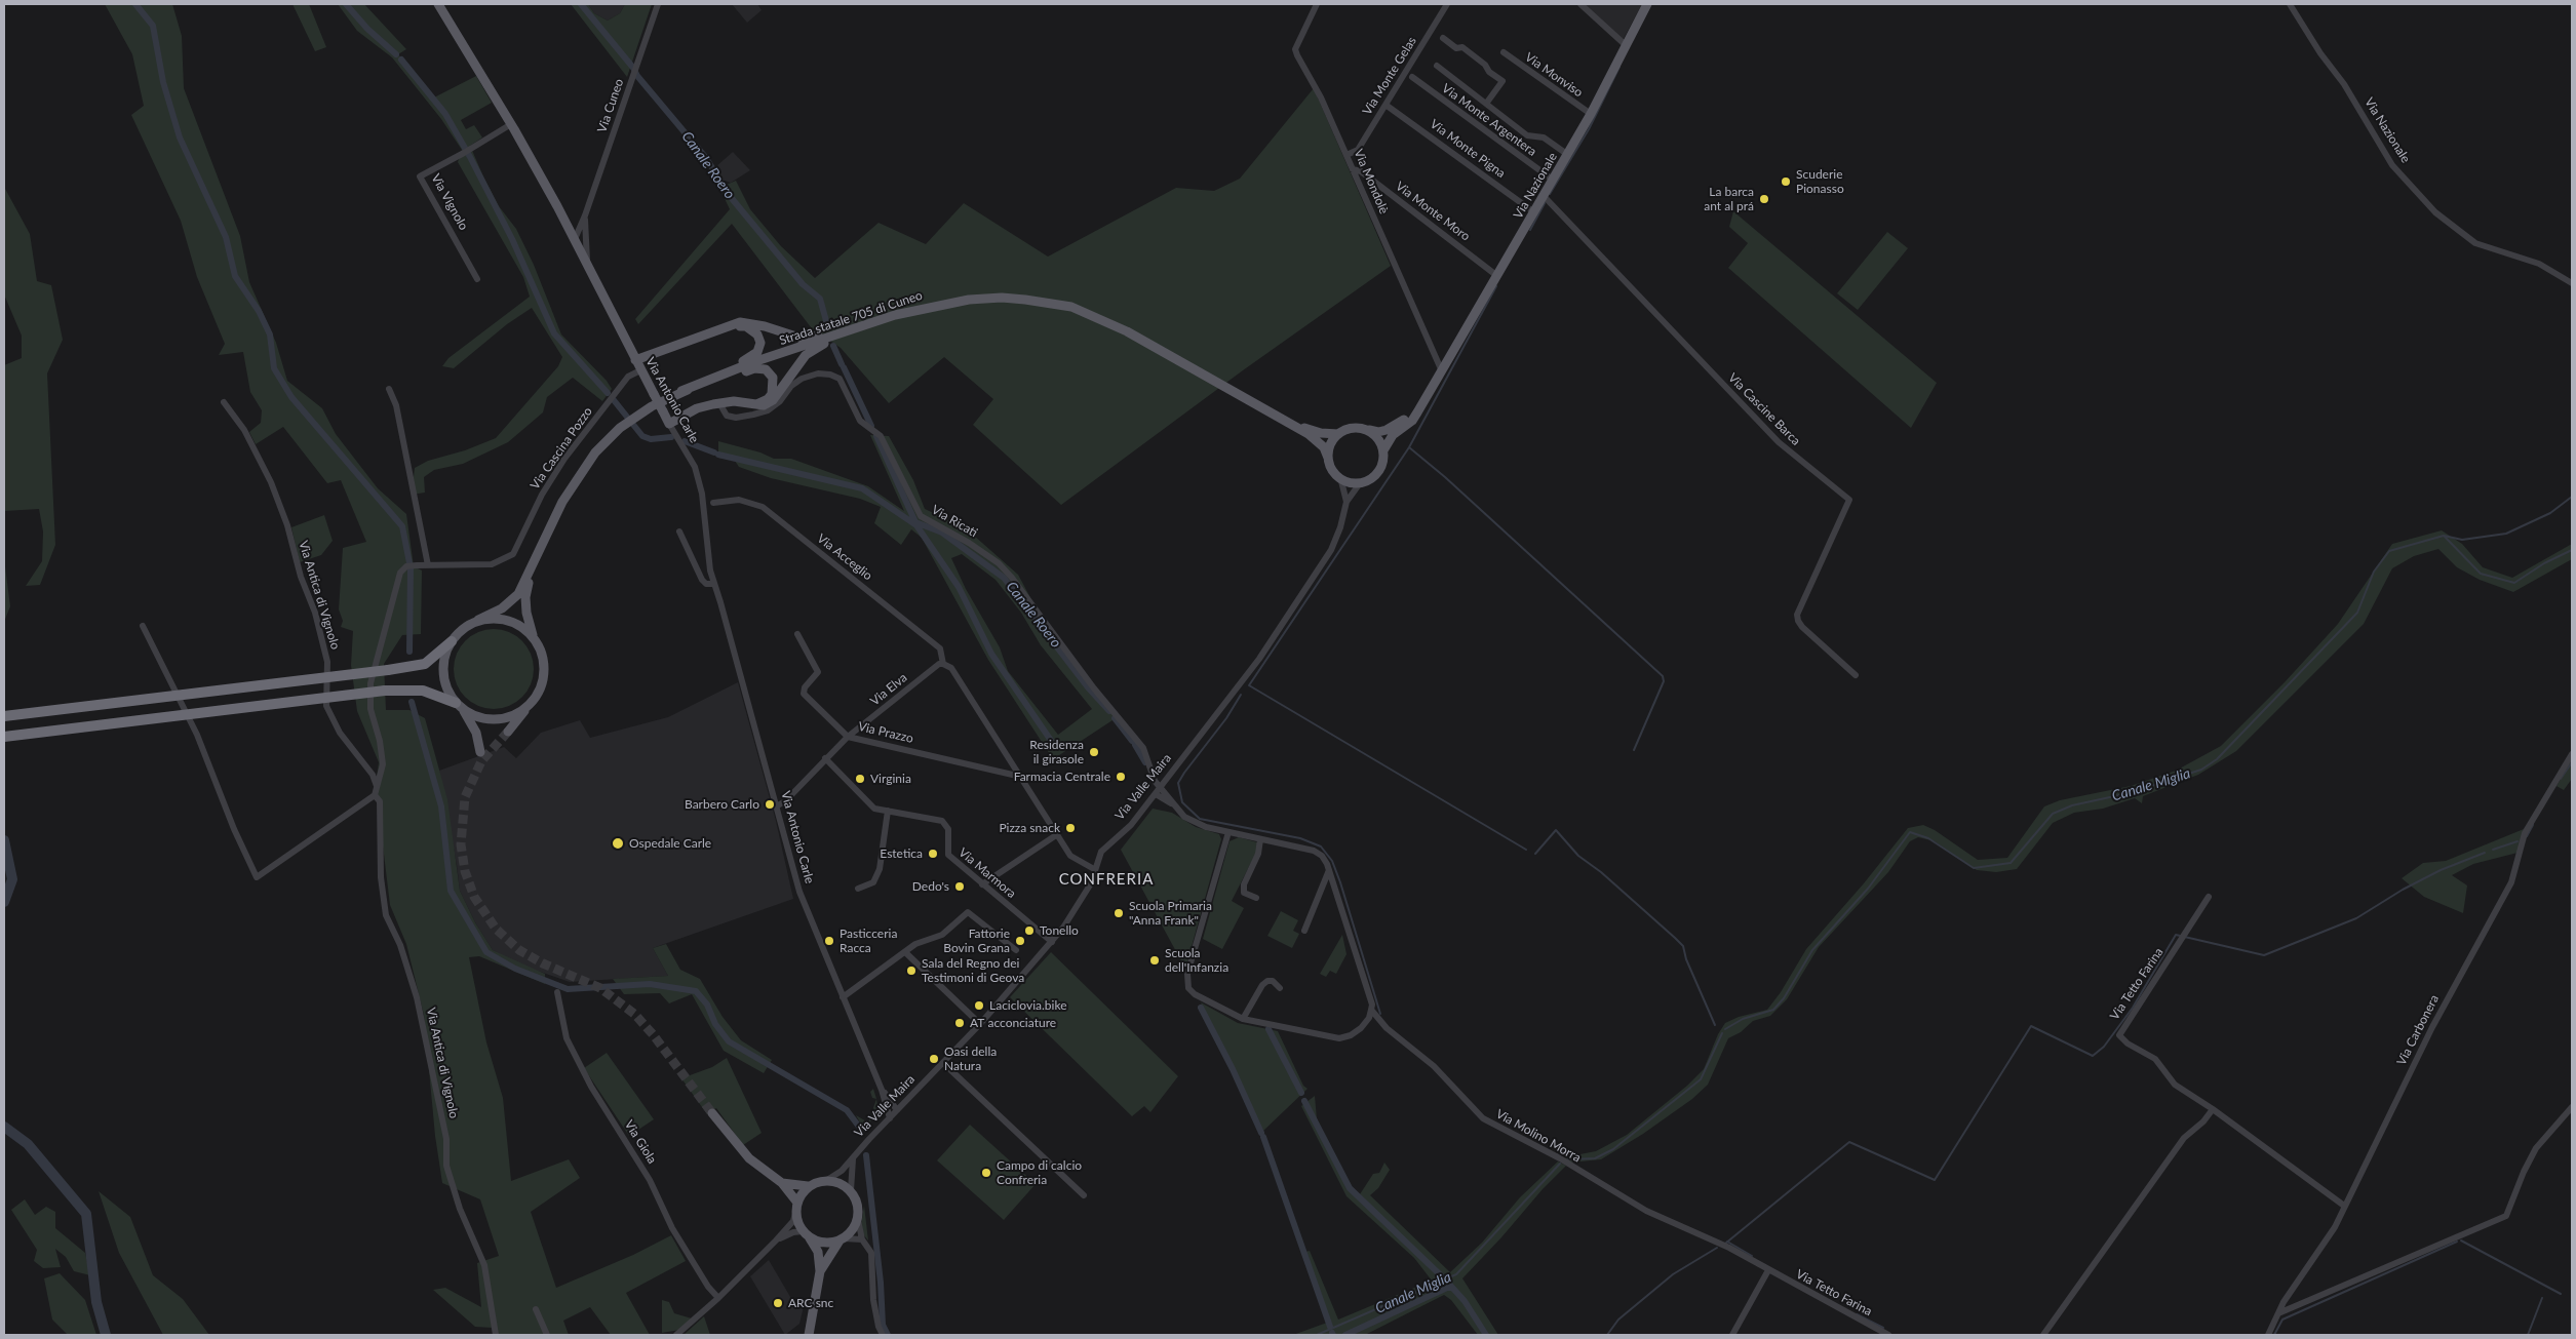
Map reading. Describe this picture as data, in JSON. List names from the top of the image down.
{
  "streets": {
    "main road": ["Via Nazionale", "Strada statale 705 di Cuneo", "Via Antonio Carle"],
    "street": [
      "Via Monviso",
      "Via Monte Gelas",
      "Via Cuneo",
      "Via Monte Argentera",
      "Via Monte Pigna",
      "Via Mondolè",
      "Via Vignolo",
      "Via Monte Moro",
      "Via Cascine Barca",
      "Via Cascina Pozzo",
      "Via Ricati",
      "Via Acceglio",
      "Via Antica di Vignolo",
      "Via Elva",
      "Via Prazzo",
      "Via Valle Maira",
      "Via Marmora",
      "Via Tetto Farina",
      "Via Carbonera",
      "Via Molino Morra",
      "Via Giola"
    ]
  },
  "crossings": [
    ["Via Monviso", "Via Nazionale"],
    ["Via Monte Gelas", "Via Monte Pigna"],
    ["Via Monte Gelas", "Via Mondolè"],
    ["Via Cuneo", "Via Antonio Carle"],
    ["Via Monte Argentera", "Via Nazionale"],
    ["Via Nazionale", "Via Monte Pigna"],
    ["Via Nazionale", "Via Mondolè"],
    ["Via Nazionale", "Via Monte Moro"],
    ["Via Nazionale", "Via Cascine Barca"],
    ["Via Mondolè", "Via Monte Moro"],
    ["Strada statale 705 di Cuneo", "Via Valle Maira"],
    ["Via Antonio Carle", "Via Cascina Pozzo"],
    ["Via Antonio Carle", "Via Elva"],
    ["Via Antonio Carle", "Via Valle Maira"],
    ["Via Cascina Pozzo", "Via Antica di Vignolo"],
    ["Via Ricati", "Via Valle Maira"],
    ["Via Ricati", "Via Molino Morra"],
    ["Via Acceglio", "Via Elva"],
    ["Via Elva", "Via Prazzo"],
    ["Via Elva", "Via Marmora"],
    ["Via Valle Maira", "Via Marmora"],
    ["Via Valle Maira", "Via Molino Morra"],
    ["Via Tetto Farina", "Via Carbonera"],
    ["Via Tetto Farina", "Via Molino Morra"]
  ],
  "districts": ["CONFRERIA"],
  "water": ["Canale Roero", "Canale Miglia"],
  "places": [
    "Scuderie Pionasso",
    "La barca ant al prá",
    "Residenza il girasole",
    "Farmacia Centrale",
    "Virginia",
    "Barbero Carlo",
    "Pizza snack",
    "Ospedale Carle",
    "Estetica",
    "Dedo's",
    "Scuola Primaria \"Anna Frank\"",
    "Tonello",
    "Pasticceria Racca",
    "Fattorie Bovin Grana",
    "Scuola dell'Infanzia",
    "Sala del Regno dei Testimoni di Geova",
    "Laciclovia.bike",
    "AT acconciature",
    "Oasi della Natura",
    "Campo di calcio Confreria",
    "ARC snc"
  ]
}
